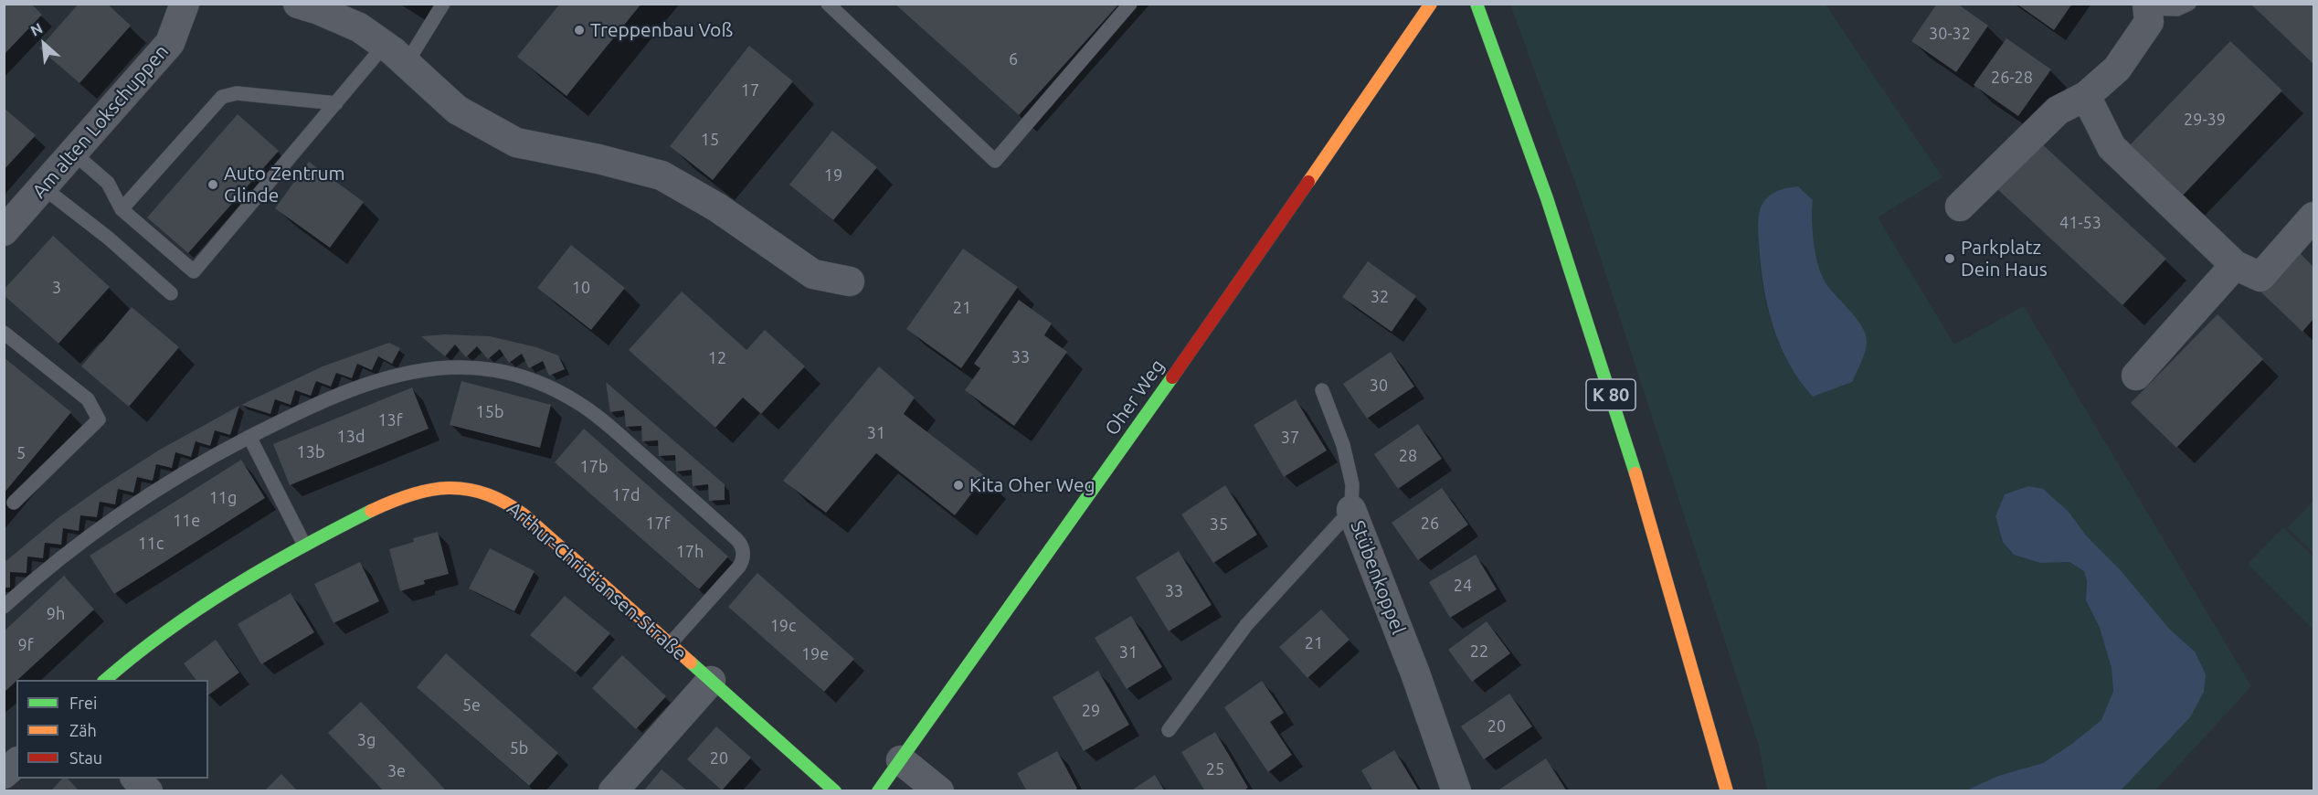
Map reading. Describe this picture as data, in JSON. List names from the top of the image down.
{
  "streets": {
    "main road": ["K 80", "Oher Weg", "Arthur-Christiansen-Straße"],
    "street": ["Am alten Lokschuppen", "Stübenkoppel"]
  },
  "places": [
    "Treppenbau Voß",
    "Auto Zentrum Glinde",
    "Parkplatz Dein Haus",
    "Kita Oher Weg"
  ],
  "house_numbers": [
    "30-32",
    "6",
    "26-28",
    "17",
    "29-39",
    "15",
    "19",
    "41-53",
    "3",
    "10",
    "32",
    "21",
    "33",
    "12",
    "30",
    "15b",
    "13f",
    "31",
    "13d",
    "37",
    "13b",
    "5",
    "28",
    "17b",
    "17d",
    "11g",
    "11e",
    "17f",
    "26",
    "35",
    "11c",
    "17h",
    "24",
    "33",
    "9h",
    "19c",
    "21",
    "9f",
    "22",
    "31",
    "19e",
    "5e",
    "29",
    "20",
    "3g",
    "5b",
    "20",
    "25",
    "3e"
  ],
  "legend": ["Frei", "Zäh", "Stau"],
  "north": "top left"
}
